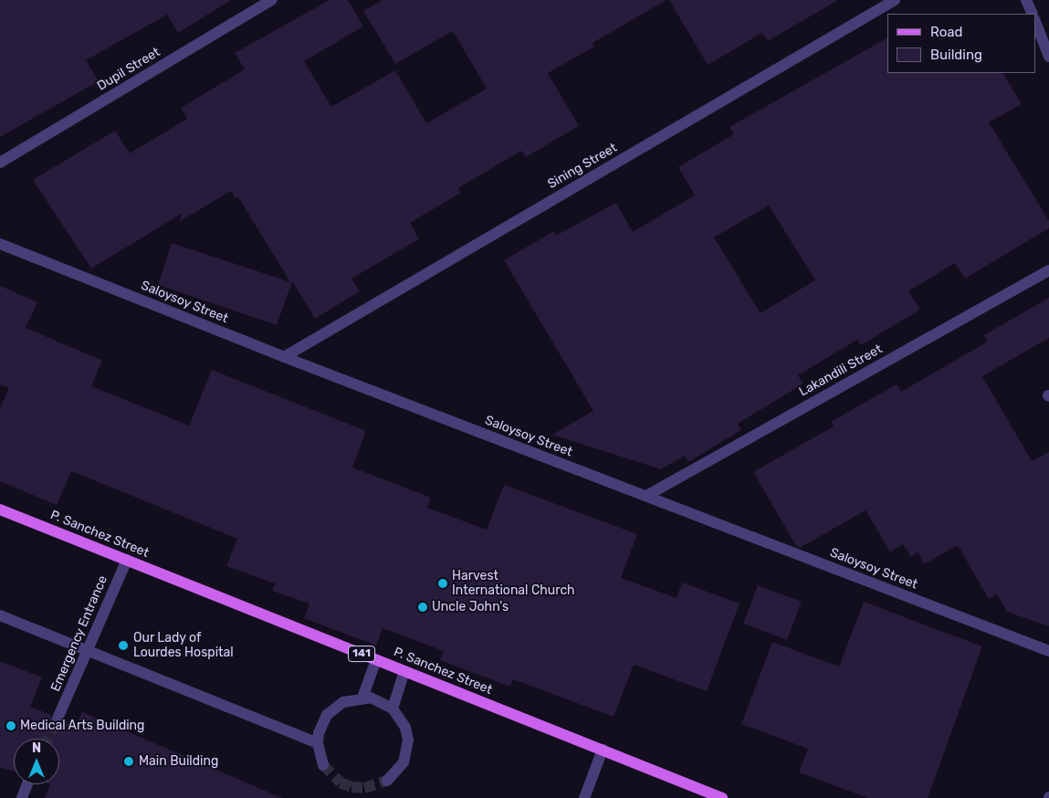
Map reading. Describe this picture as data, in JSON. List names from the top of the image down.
{
  "streets": {
    "main road": ["P. Sanchez Street", "141"],
    "street": [
      "Dupil Street",
      "Sining Street",
      "Saloysoy Street",
      "Lakandili Street",
      "Emergency Entrance"
    ]
  },
  "crossings": [
    ["Sining Street", "Saloysoy Street"],
    ["Saloysoy Street", "Lakandili Street"],
    ["P. Sanchez Street", "Emergency Entrance"]
  ],
  "places": [
    "Harvest International Church",
    "Uncle John's",
    "Our Lady of Lourdes Hospital",
    "Medical Arts Building",
    "Main Building"
  ],
  "legend": ["Road", "Building"],
  "north": "top"
}
